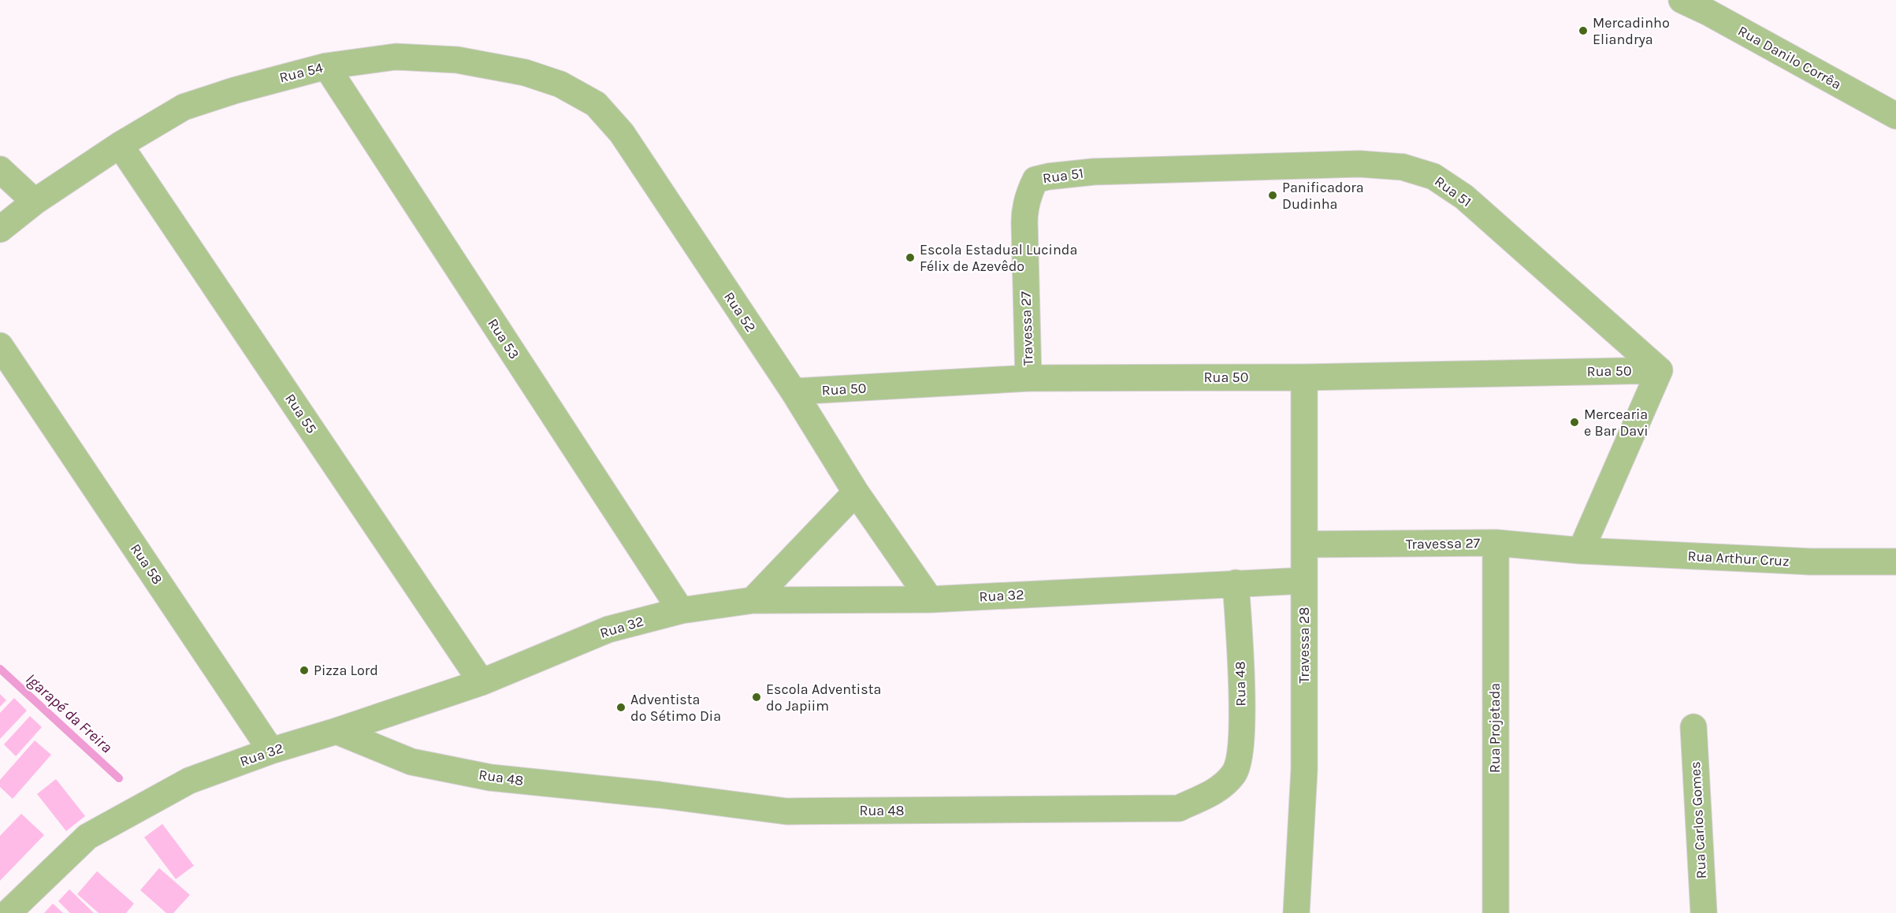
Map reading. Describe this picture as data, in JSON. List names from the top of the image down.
{
  "streets": {
    "street": [
      "Rua Danilo Corrêa",
      "Rua 54",
      "Rua 51",
      "Rua 52",
      "Travessa 27",
      "Rua 53",
      "Rua 50",
      "Rua 55",
      "Rua Arthur Cruz",
      "Rua 58",
      "Rua 32",
      "Travessa 28",
      "Rua 48",
      "Rua Projetada",
      "Rua Carlos Gomes"
    ]
  },
  "crossings": [
    ["Rua 54", "Rua 52"],
    ["Rua 54", "Rua 53"],
    ["Rua 54", "Rua 55"],
    ["Rua 51", "Travessa 27"],
    ["Rua 51", "Rua 50"],
    ["Rua 52", "Rua 50"],
    ["Rua 52", "Rua 32"],
    ["Travessa 27", "Rua 50"],
    ["Travessa 27", "Rua Arthur Cruz"],
    ["Travessa 27", "Travessa 28"],
    ["Travessa 27", "Rua Projetada"],
    ["Rua 53", "Rua 32"],
    ["Rua 50", "Travessa 28"],
    ["Rua 55", "Rua 32"],
    ["Rua 58", "Rua 32"],
    ["Rua 32", "Travessa 28"],
    ["Rua 32", "Rua 48"]
  ],
  "water": ["Igarapé da Freira"],
  "places": [
    "Mercadinho Eliandrya",
    "Panificadora Dudinha",
    "Escola Estadual Lucinda Félix de Azevêdo",
    "Mercearia e Bar Davi",
    "Pizza Lord",
    "Escola Adventista do Japiim",
    "Adventista do Sétimo Dia"
  ]
}
